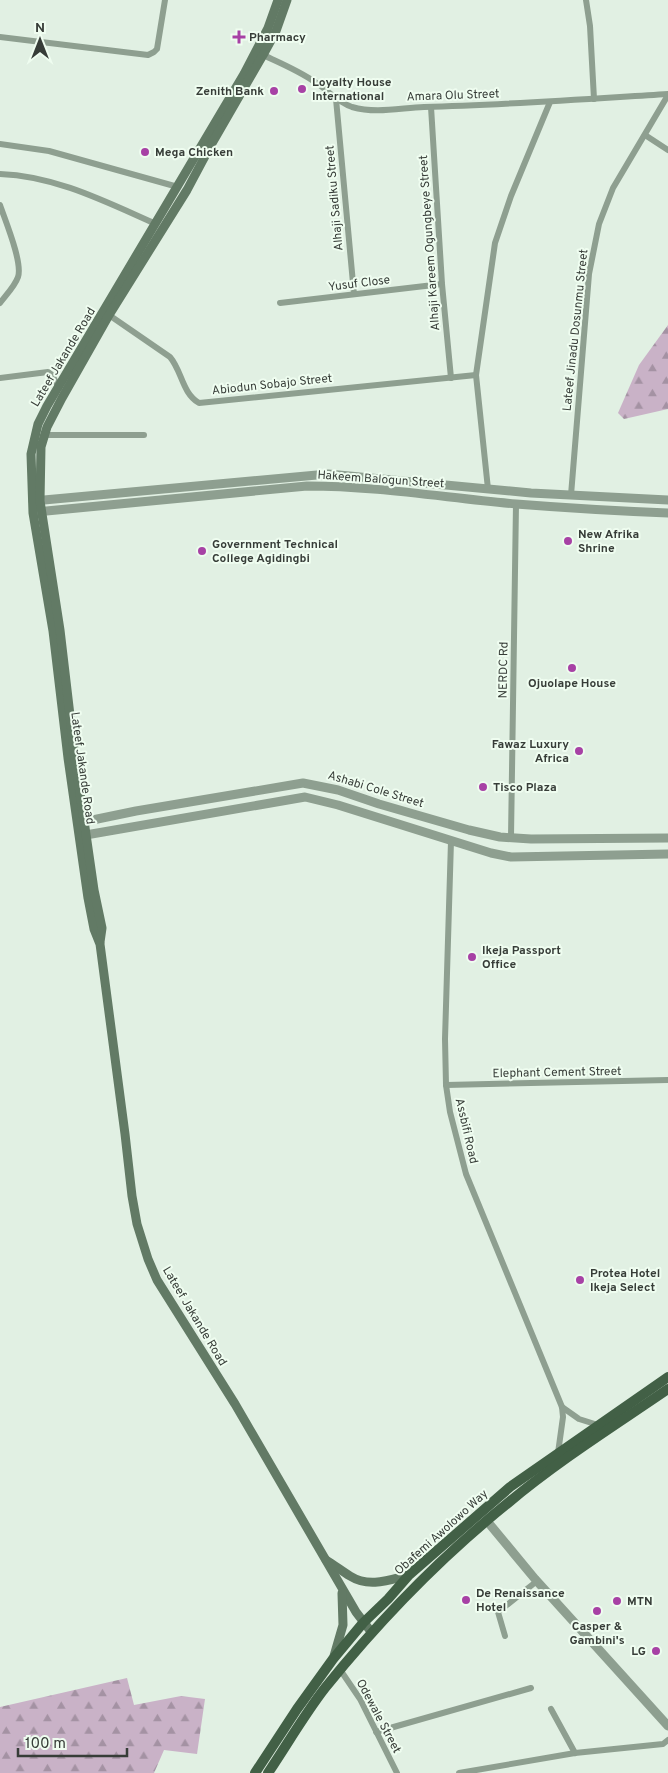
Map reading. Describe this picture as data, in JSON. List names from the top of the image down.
{
  "streets": {
    "main road": ["Lateef Jakande Road", "Obafemi Awolowo Way"],
    "street": [
      "Amara Olu Street",
      "Alhaji Sadiku Street",
      "Alhaji Kareem Ogungbeye Street",
      "Yusuf Close",
      "Lateef Jinadu Dosunmu Street",
      "Abiodun Sobajo Street",
      "Hakeem Balogun Street",
      "NERDC Rd",
      "Ashabi Cole Street",
      "Elephant Cement Street",
      "Assbifi Road",
      "Odewale Street"
    ]
  },
  "crossings": [
    ["Amara Olu Street", "Alhaji Sadiku Street"],
    ["Amara Olu Street", "Alhaji Kareem Ogungbeye Street"],
    ["Amara Olu Street", "Lateef Jinadu Dosunmu Street"],
    ["Amara Olu Street", "Lateef Jakande Road"],
    ["Alhaji Sadiku Street", "Yusuf Close"],
    ["Alhaji Kareem Ogungbeye Street", "Yusuf Close"],
    ["Alhaji Kareem Ogungbeye Street", "Abiodun Sobajo Street"],
    ["Lateef Jinadu Dosunmu Street", "Hakeem Balogun Street"],
    ["Lateef Jakande Road", "Abiodun Sobajo Street"],
    ["Lateef Jakande Road", "Hakeem Balogun Street"],
    ["Lateef Jakande Road", "Ashabi Cole Street"],
    ["Lateef Jakande Road", "Obafemi Awolowo Way"],
    ["Hakeem Balogun Street", "NERDC Rd"],
    ["NERDC Rd", "Ashabi Cole Street"],
    ["Elephant Cement Street", "Assbifi Road"],
    ["Obafemi Awolowo Way", "Odewale Street"]
  ],
  "places": {
    "health": ["Pharmacy"],
    "other": [
      "Loyalty House International",
      "Zenith Bank",
      "Mega Chicken",
      "New Afrika Shrine",
      "Government Technical College Agidingbi",
      "Ojuolape House",
      "Fawaz Luxury Africa",
      "Tisco Plaza",
      "Ikeja Passport Office",
      "Protea Hotel Ikeja Select",
      "De Renaissance Hotel",
      "MTN",
      "Casper & Gambini's",
      "LG"
    ]
  },
  "scale_bar": "100 m",
  "north": "top"
}
